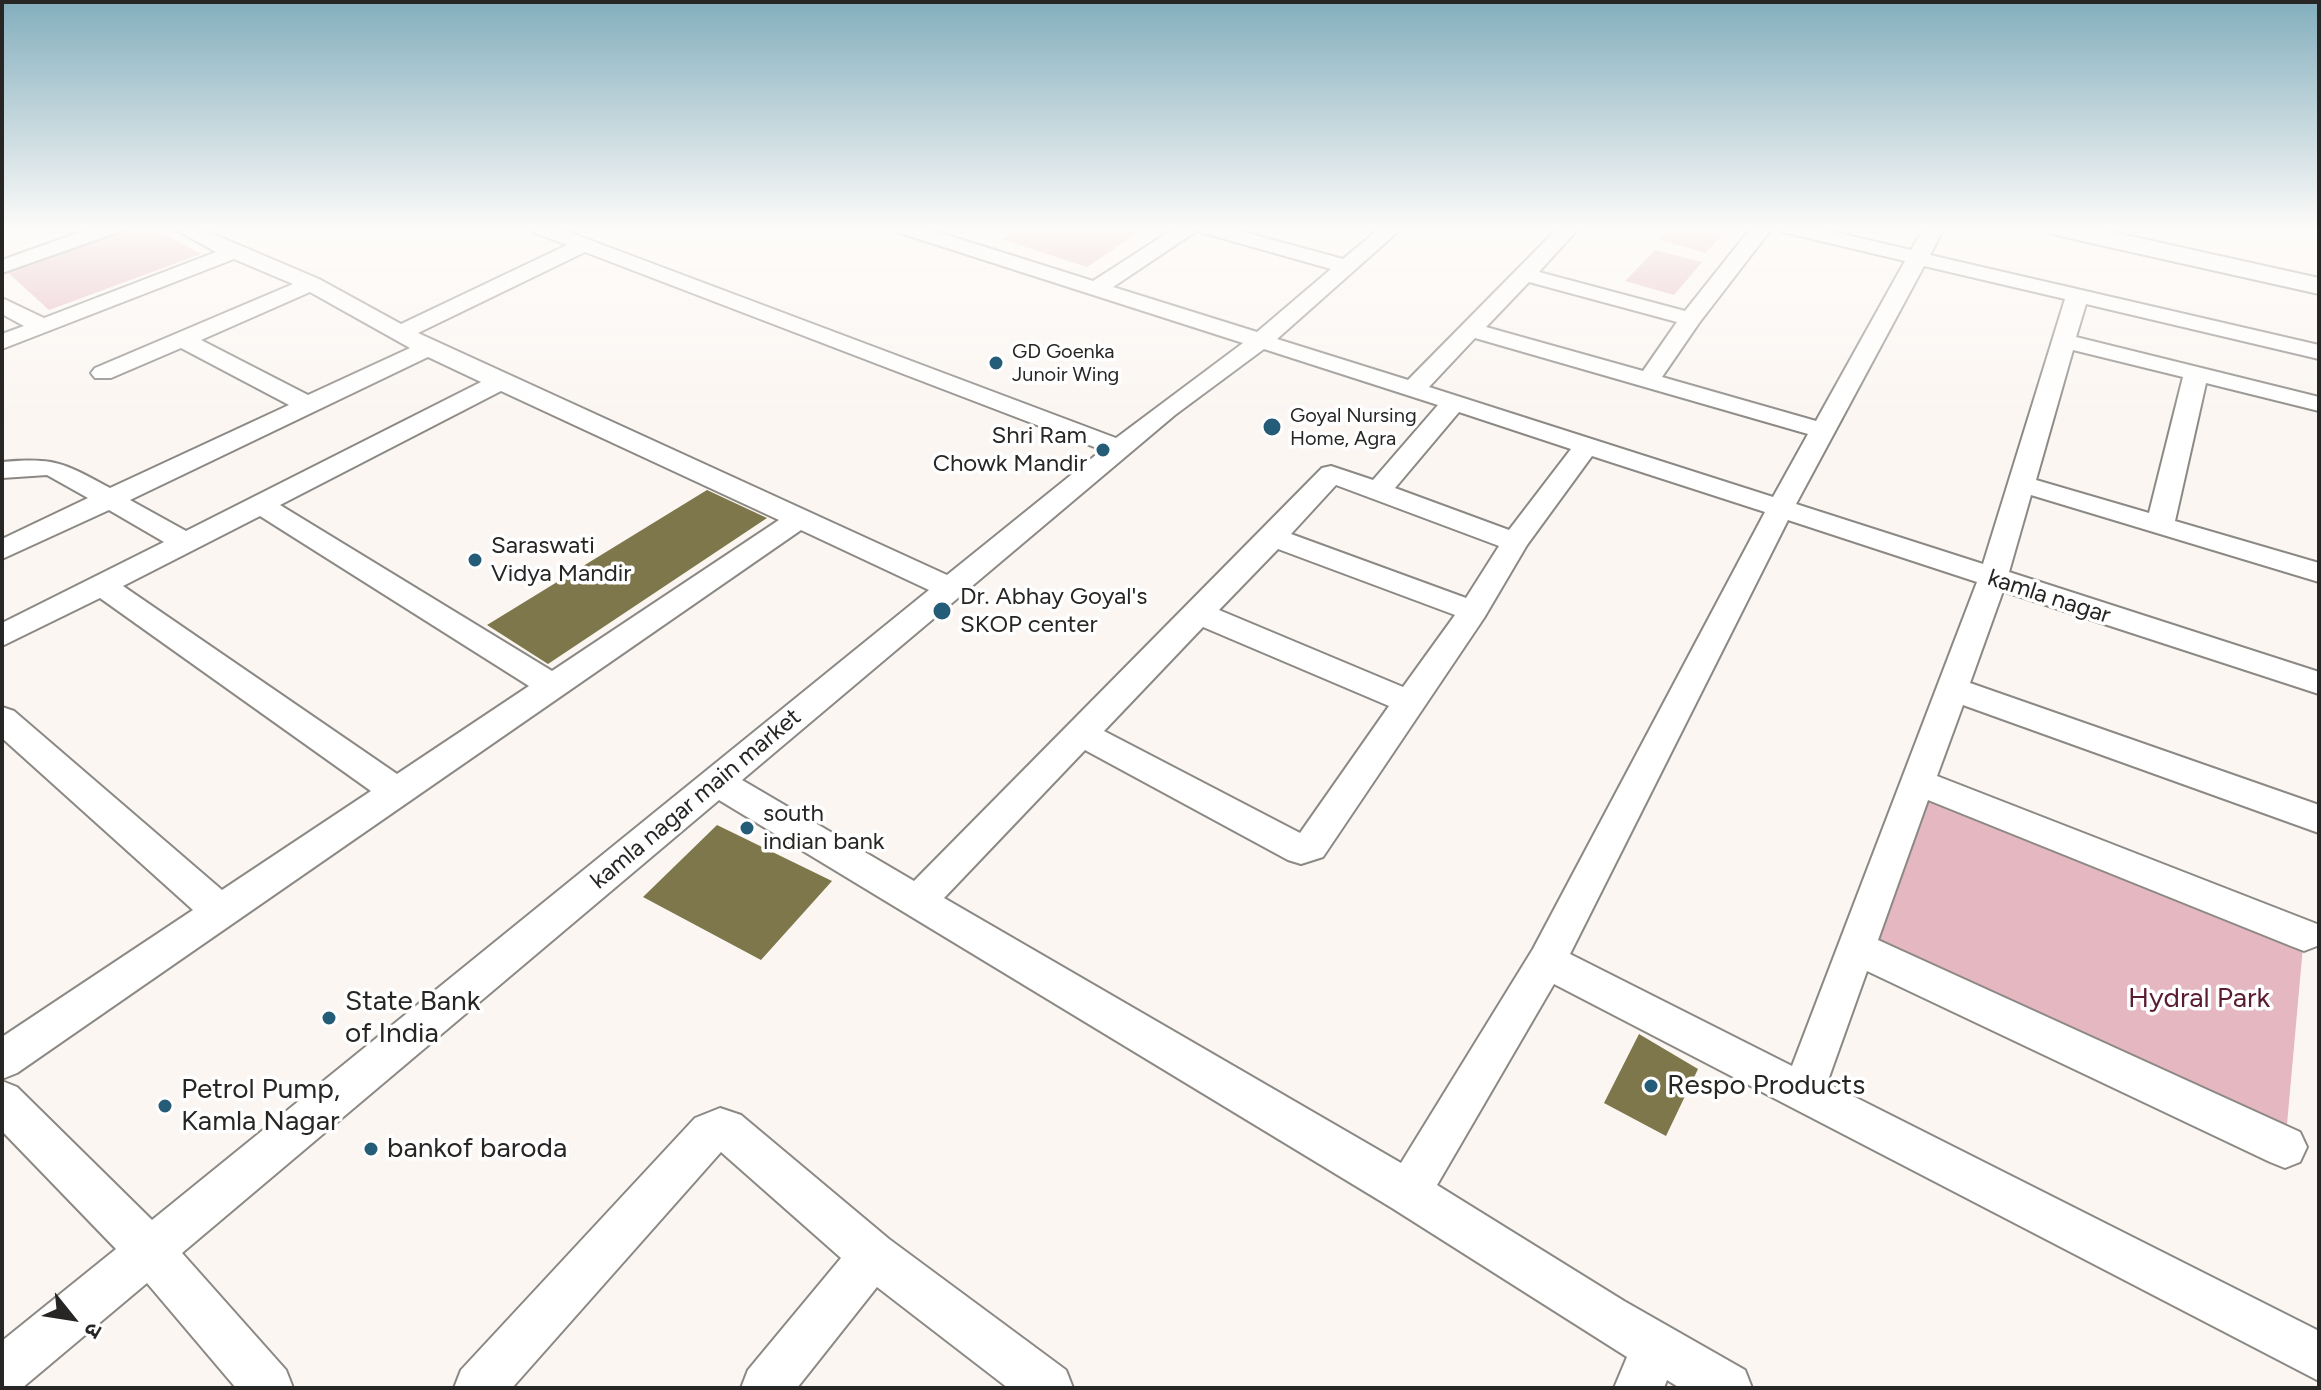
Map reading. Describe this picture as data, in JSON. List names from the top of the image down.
{
  "streets": {
    "street": ["kamla nagar", "kamla nagar main market"]
  },
  "crossings": [
    ["kamla nagar", "kamla nagar main market"]
  ],
  "parks": ["Hydral Park"],
  "places": [
    "GD Goenka Junoir Wing",
    "Goyal Nursing Home, Agra",
    "Shri Ram Chowk Mandir",
    "Saraswati Vidya Mandir",
    "Dr. Abhay Goyal's SKOP center",
    "south indian bank",
    "State Bank of India",
    "Respo Products",
    "Petrol Pump, Kamla Nagar",
    "bankof baroda"
  ],
  "north": "bottom right"
}
